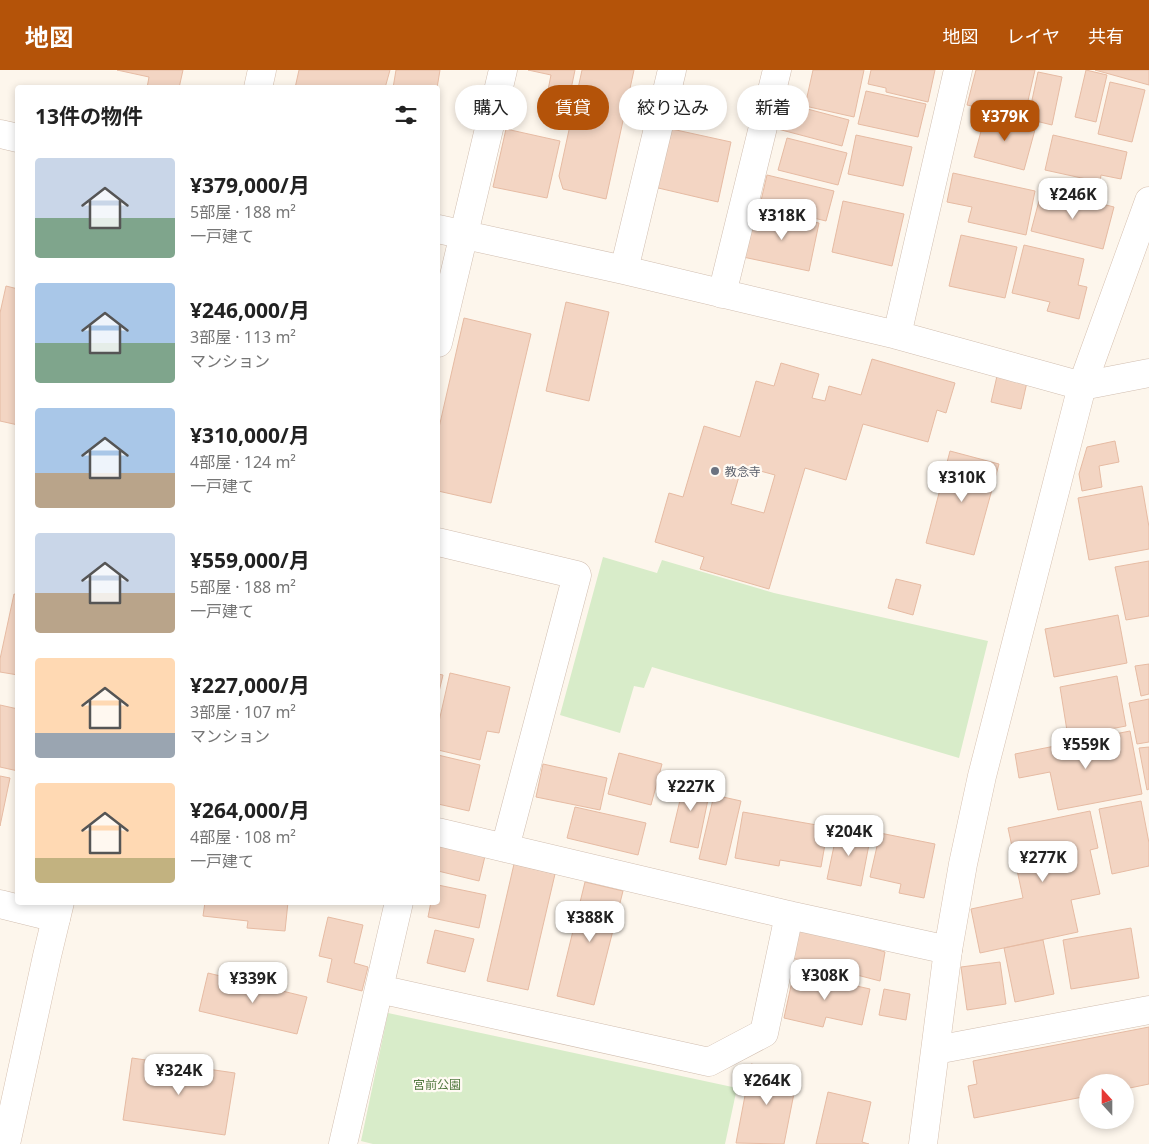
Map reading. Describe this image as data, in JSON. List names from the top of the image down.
{
  "parks": ["宮前公園"],
  "places": ["教念寺"],
  "north": "top",
  "page": {
    "header": "地図",
    "nav": ["地図", "レイヤ", "共有"],
    "chip": [
      "購入",
      "賃貸",
      "絞り込み",
      "新着"
    ],
    "heading": "13件の物件",
    "price": [
      "¥379K",
      "¥246K",
      "¥318K",
      "¥310K",
      "¥559K",
      "¥227K",
      "¥204K",
      "¥277K",
      "¥388K",
      "¥308K",
      "¥339K",
      "¥324K",
      "¥264K"
    ],
    "list": [
      {
        "name": "¥379,000/月",
        "note": "5部屋 · 188 m² · 一戸建て"
      },
      {
        "name": "¥246,000/月",
        "note": "3部屋 · 113 m² · マンション"
      },
      {
        "name": "¥310,000/月",
        "note": "4部屋 · 124 m² · 一戸建て"
      },
      {
        "name": "¥559,000/月",
        "note": "5部屋 · 188 m² · 一戸建て"
      },
      {
        "name": "¥227,000/月",
        "note": "3部屋 · 107 m² · マンション"
      },
      {
        "name": "¥264,000/月",
        "note": "4部屋 · 108 m² · 一戸建て"
      }
    ]
  }
}
